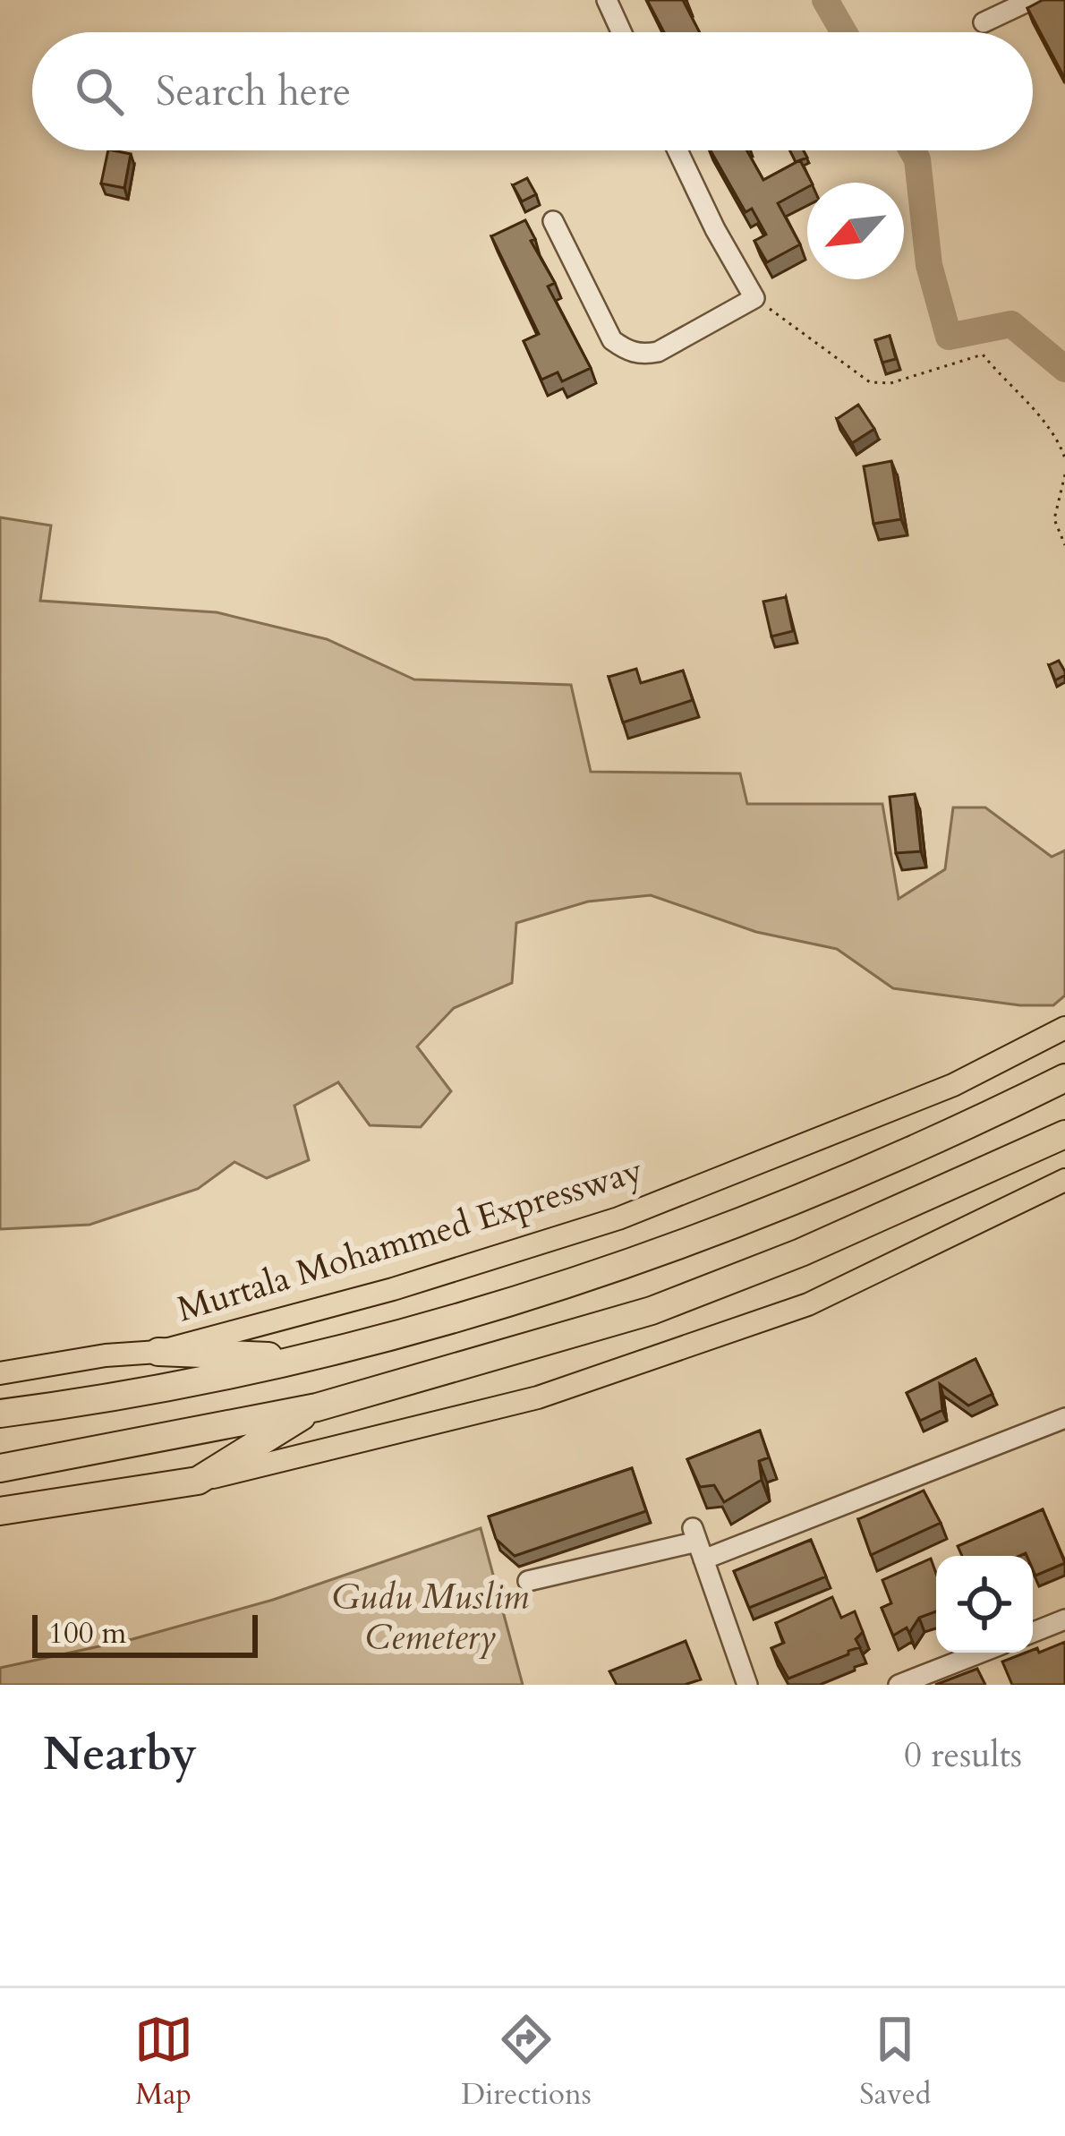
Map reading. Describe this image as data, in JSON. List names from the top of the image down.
{
  "streets": {
    "main road": ["Murtala Mohammed Expressway"]
  },
  "parks": ["Gudu Muslim Cemetery"],
  "scale_bar": "100 m",
  "north": "bottom left",
  "page": {
    "search": "Search here",
    "scale": "100 m",
    "heading": ["Nearby", "0 results"],
    "nav": ["Map", "Directions", "Saved"]
  }
}
